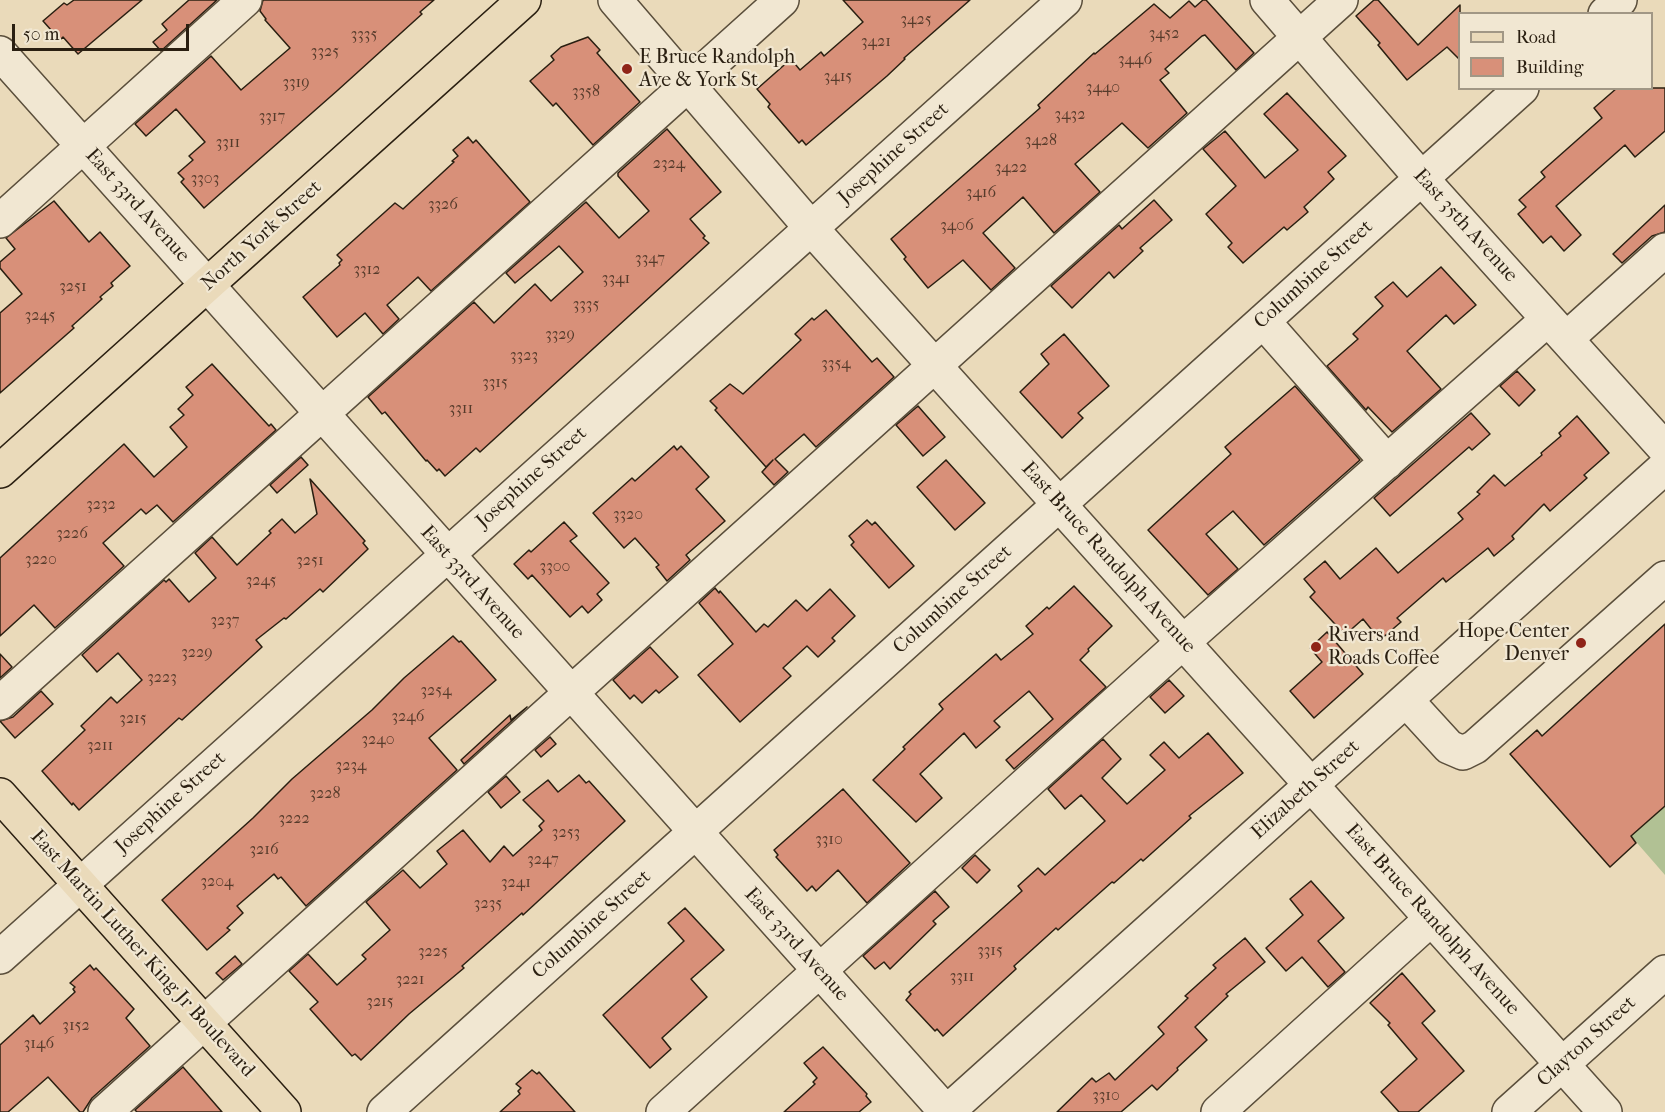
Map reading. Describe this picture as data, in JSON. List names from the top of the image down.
{
  "streets": {
    "main road": ["North York Street", "East Martin Luther King Jr Boulevard"],
    "street": [
      "Josephine Street",
      "East 33rd Avenue",
      "East 35th Avenue",
      "Columbine Street",
      "East Bruce Randolph Avenue",
      "Elizabeth Street",
      "Clayton Street"
    ]
  },
  "crossings": [
    ["Josephine Street", "East 33rd Avenue"],
    ["Josephine Street", "East Bruce Randolph Avenue"],
    ["Josephine Street", "East Martin Luther King Jr Boulevard"],
    ["East 33rd Avenue", "North York Street"],
    ["East 33rd Avenue", "Columbine Street"],
    ["East 33rd Avenue", "Elizabeth Street"],
    ["East 35th Avenue", "Columbine Street"],
    ["Columbine Street", "East Bruce Randolph Avenue"],
    ["East Bruce Randolph Avenue", "Elizabeth Street"],
    ["East Bruce Randolph Avenue", "Clayton Street"]
  ],
  "places": ["E Bruce Randolph Ave & York St", "Hope Center Denver", "Rivers and Roads Coffee"],
  "house_numbers": [
    "3425",
    "3452",
    "3335",
    "3421",
    "3325",
    "3446",
    "3415",
    "3319",
    "3440",
    "3358",
    "3432",
    "3317",
    "3428",
    "3311",
    "2324",
    "3422",
    "3303",
    "3416",
    "3326",
    "3406",
    "3347",
    "3312",
    "3341",
    "3251",
    "3335",
    "3245",
    "3329",
    "3323",
    "3354",
    "3315",
    "3311",
    "3232",
    "3320",
    "3226",
    "3220",
    "3251",
    "3300",
    "3245",
    "3237",
    "3229",
    "3223",
    "3254",
    "3246",
    "3215",
    "3240",
    "3211",
    "3234",
    "3228",
    "3222",
    "3253",
    "3310",
    "3216",
    "3247",
    "3204",
    "3241",
    "3235",
    "3315",
    "3225",
    "3311",
    "3221",
    "3215",
    "3152",
    "3146",
    "3310"
  ],
  "legend": ["Road", "Building"],
  "scale_bar": "50 m"
}
